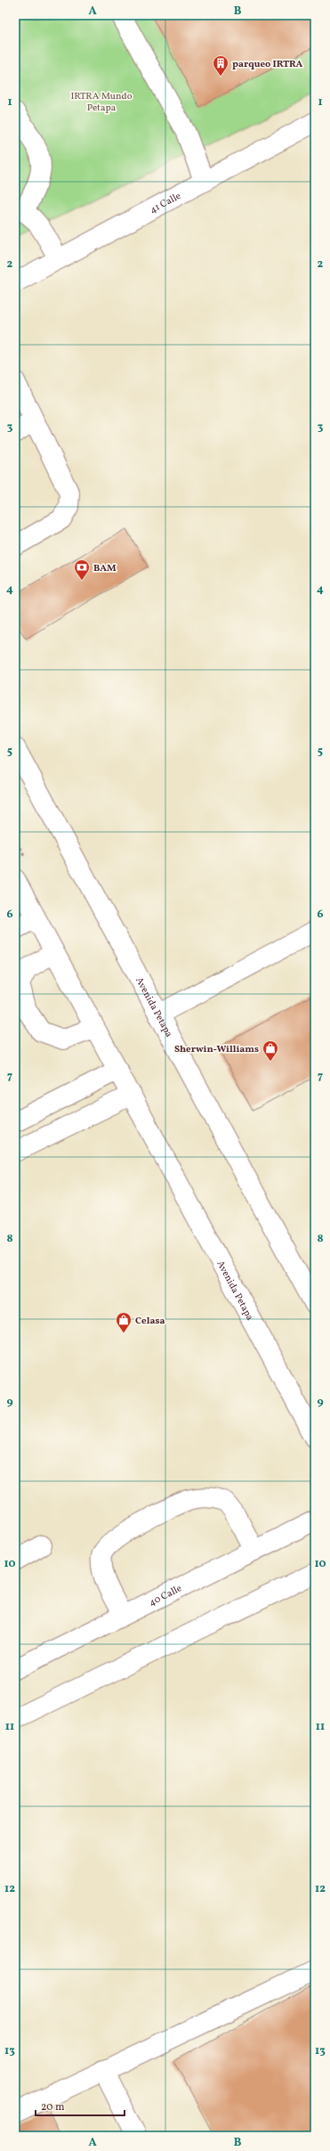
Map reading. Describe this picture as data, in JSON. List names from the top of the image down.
{
  "streets": {
    "main road": ["41 Calle", "Avenida Petapa", "40 Calle"]
  },
  "parks": ["IRTRA Mundo Petapa"],
  "places": {
    "building": ["parqueo IRTRA"],
    "bank": ["BAM"],
    "shop": ["Sherwin-Williams", "Celasa"]
  },
  "scale_bar": "20 m",
  "grid": {
    "columns": ["A", "B"],
    "rows": [
      "1",
      "2",
      "3",
      "4",
      "5",
      "6",
      "7",
      "8",
      "9",
      "10",
      "11",
      "12",
      "13"
    ]
  }
}
